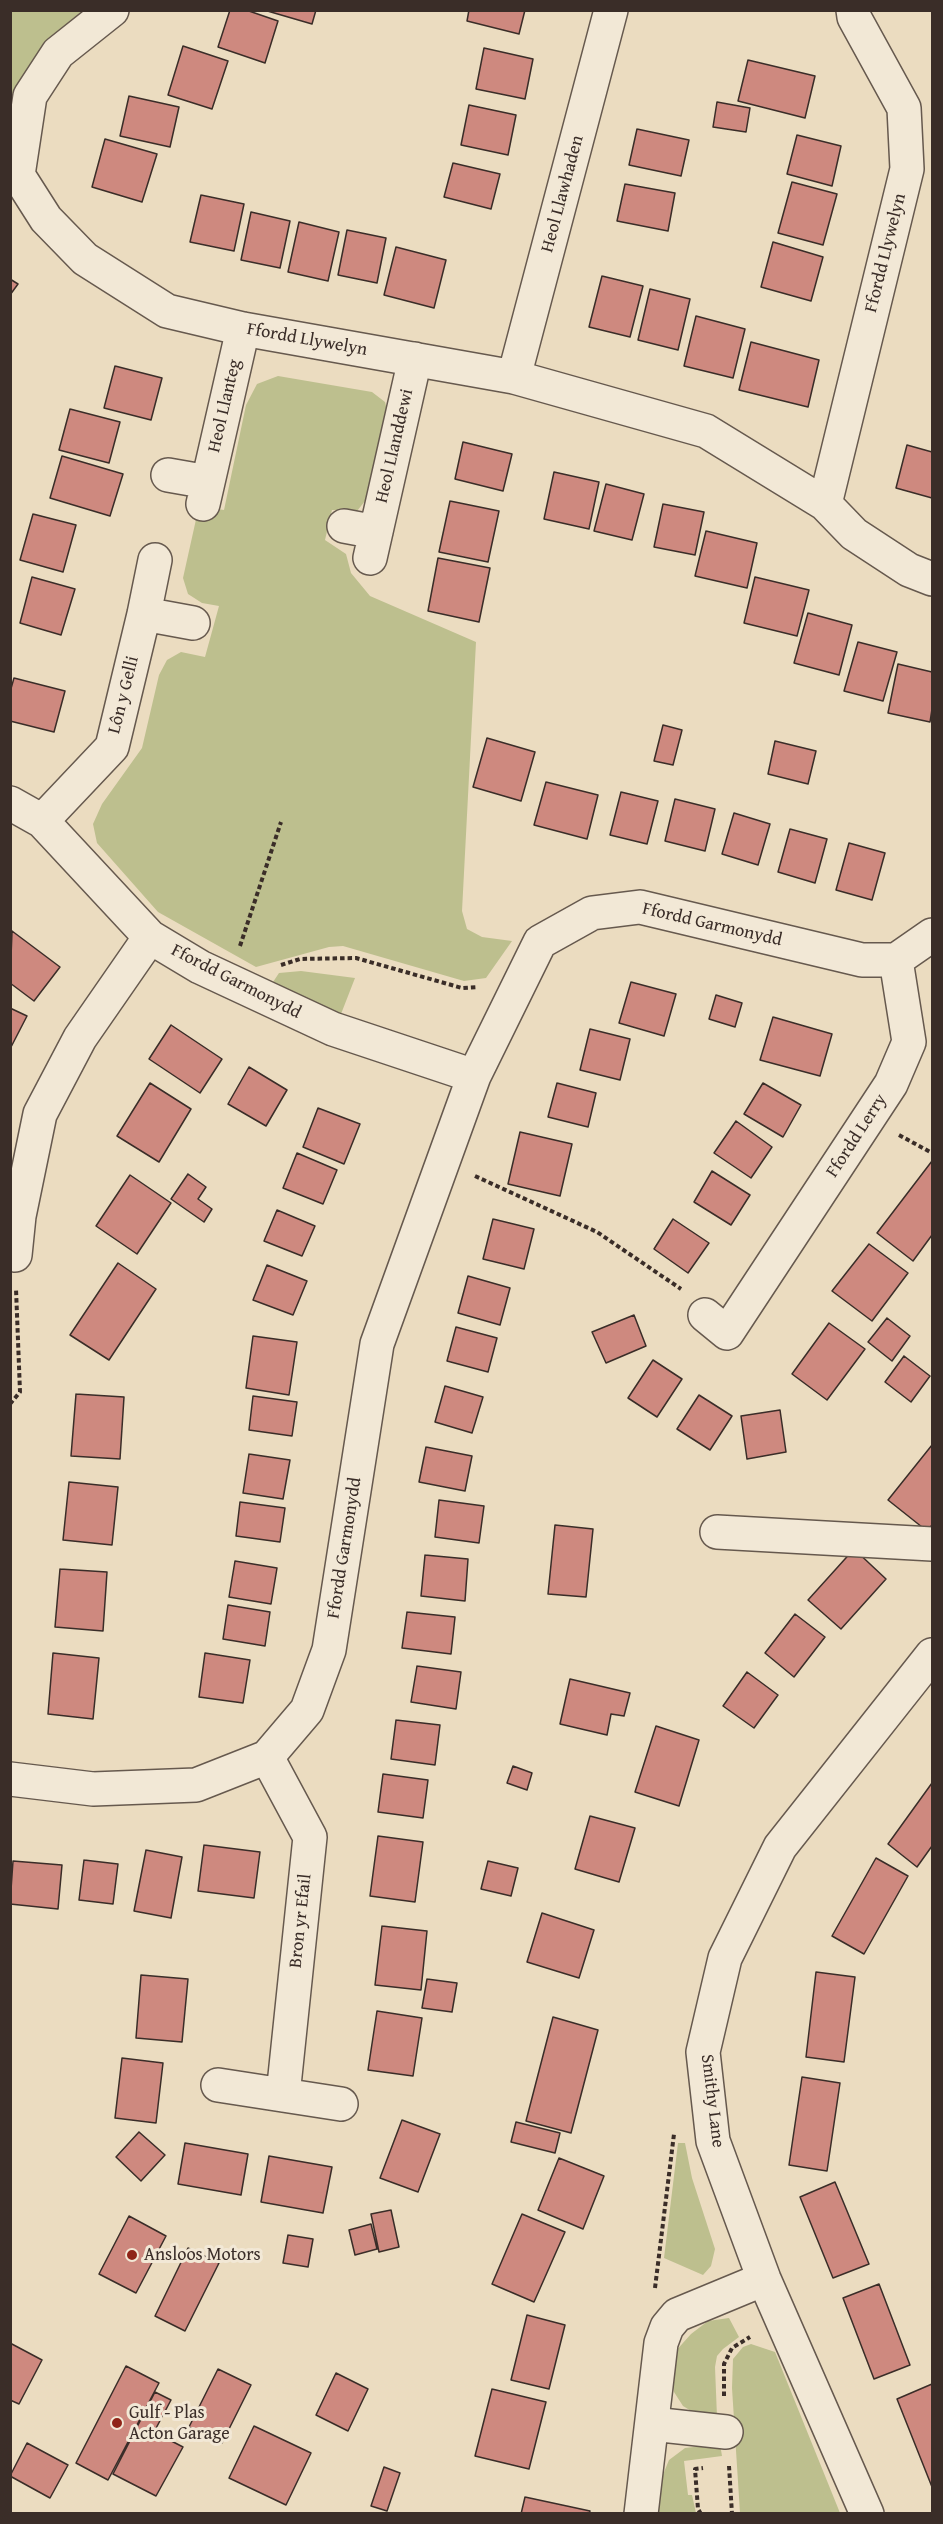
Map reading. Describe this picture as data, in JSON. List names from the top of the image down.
{
  "streets": {
    "street": [
      "Heol Llawhaden",
      "Ffordd Llywelyn",
      "Heol Llanteg",
      "Heol Llanddewi",
      "Lôn y Gelli",
      "Ffordd Garmonydd",
      "Ffordd Lerry",
      "Bron yr Efail",
      "Smithy Lane"
    ]
  },
  "crossings": [
    ["Heol Llawhaden", "Ffordd Llywelyn"],
    ["Ffordd Llywelyn", "Heol Llanteg"],
    ["Ffordd Llywelyn", "Heol Llanddewi"],
    ["Lôn y Gelli", "Ffordd Garmonydd"],
    ["Ffordd Garmonydd", "Ffordd Lerry"],
    ["Ffordd Garmonydd", "Bron yr Efail"]
  ],
  "places": ["Ansloos Motors", "Gulf - Plas Acton Garage"]
}
